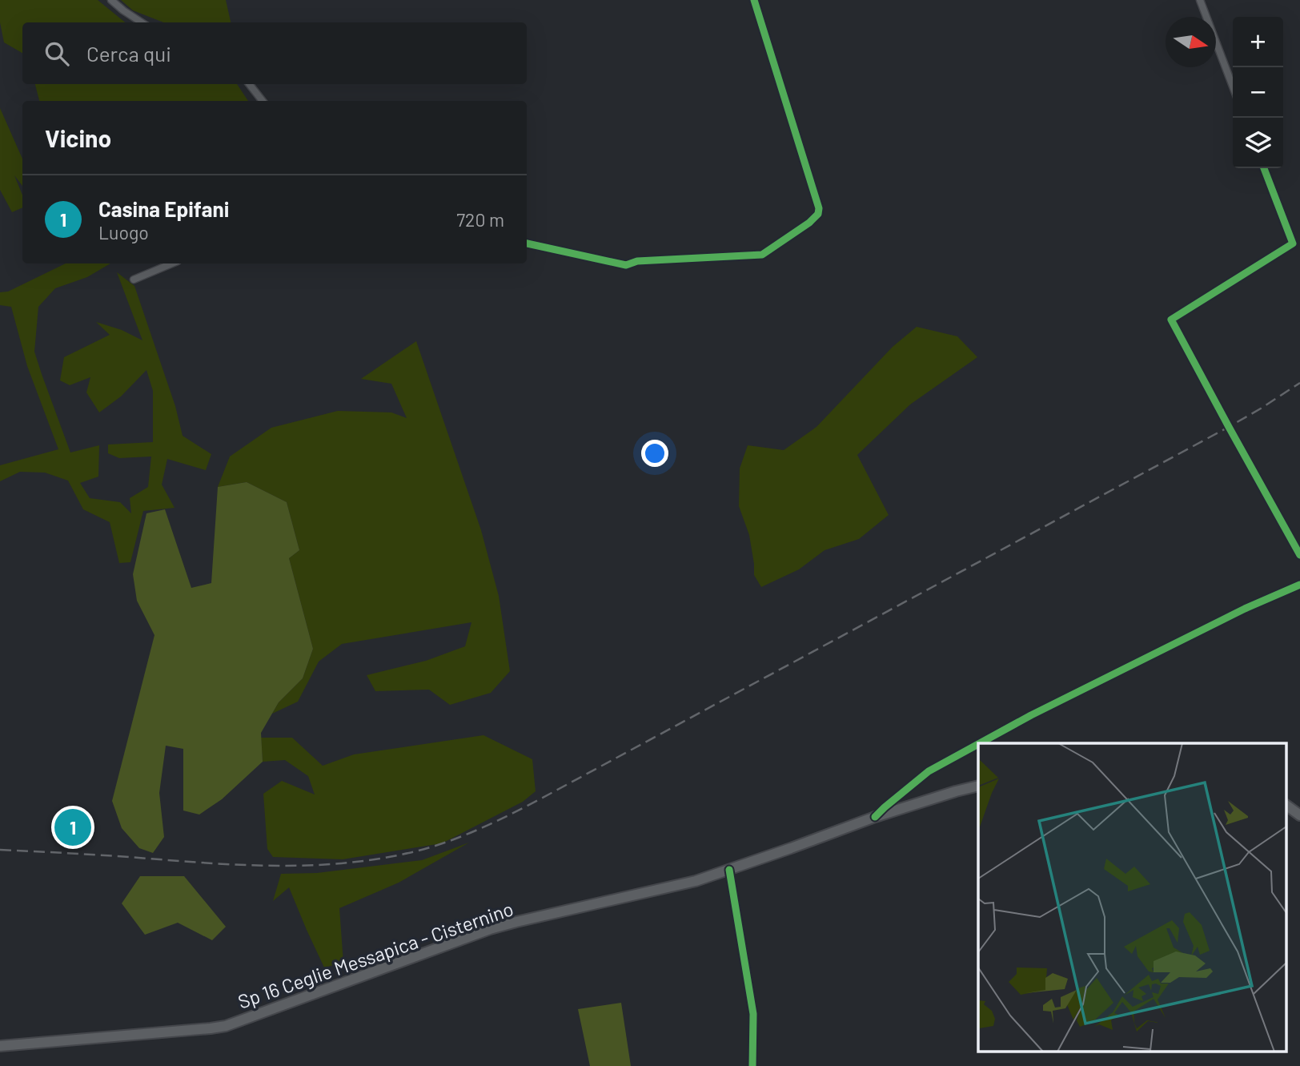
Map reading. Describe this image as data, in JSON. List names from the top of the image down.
{
  "streets": {
    "main road": ["Sp 16 Ceglie Messapica - Cisternino"]
  },
  "north": "right",
  "page": {
    "map_buttons": ["+", "−"],
    "search": "Cerca qui",
    "heading": "Vicino",
    "list": [
      {
        "mark": "1",
        "name": "Casina Epifani",
        "note": "Luogo",
        "value": "720 m"
      }
    ],
    "pins": "1"
  }
}
